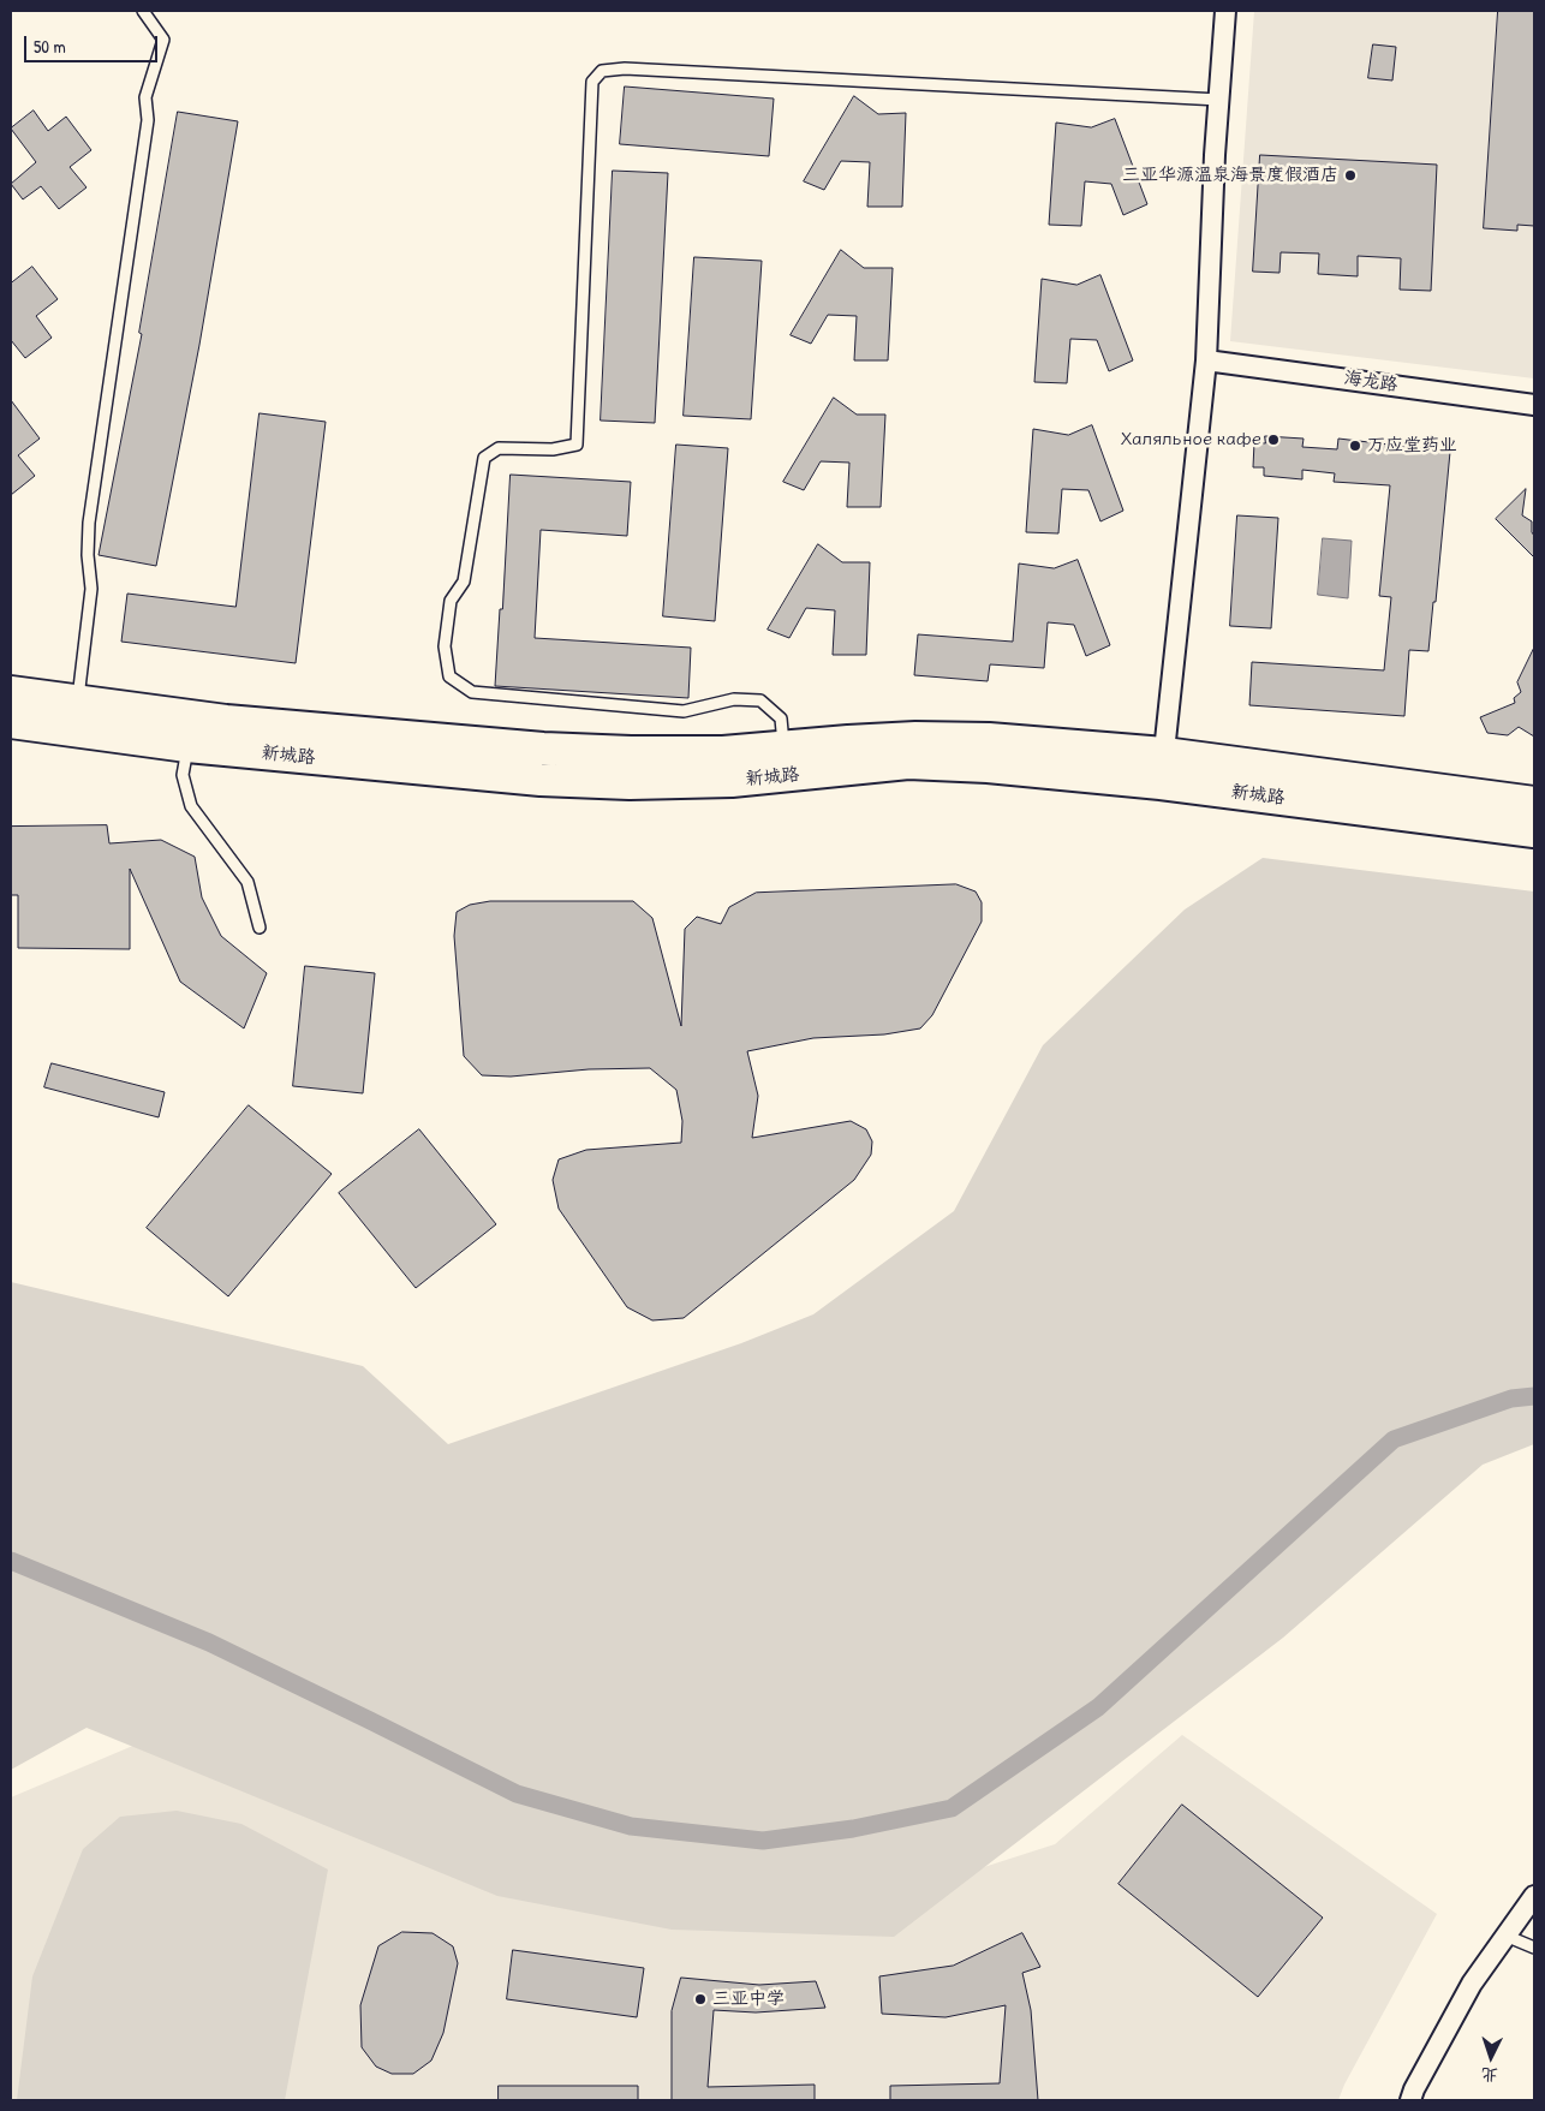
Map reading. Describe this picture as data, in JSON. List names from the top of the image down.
{
  "streets": {
    "main road": ["新城路"],
    "street": ["海龙路"]
  },
  "places": [
    "三亚华源温泉海景度假酒店",
    "Халяльное кафе",
    "万应堂药业",
    "三亚中学"
  ],
  "scale_bar": "50 m",
  "north": "bottom"
}
